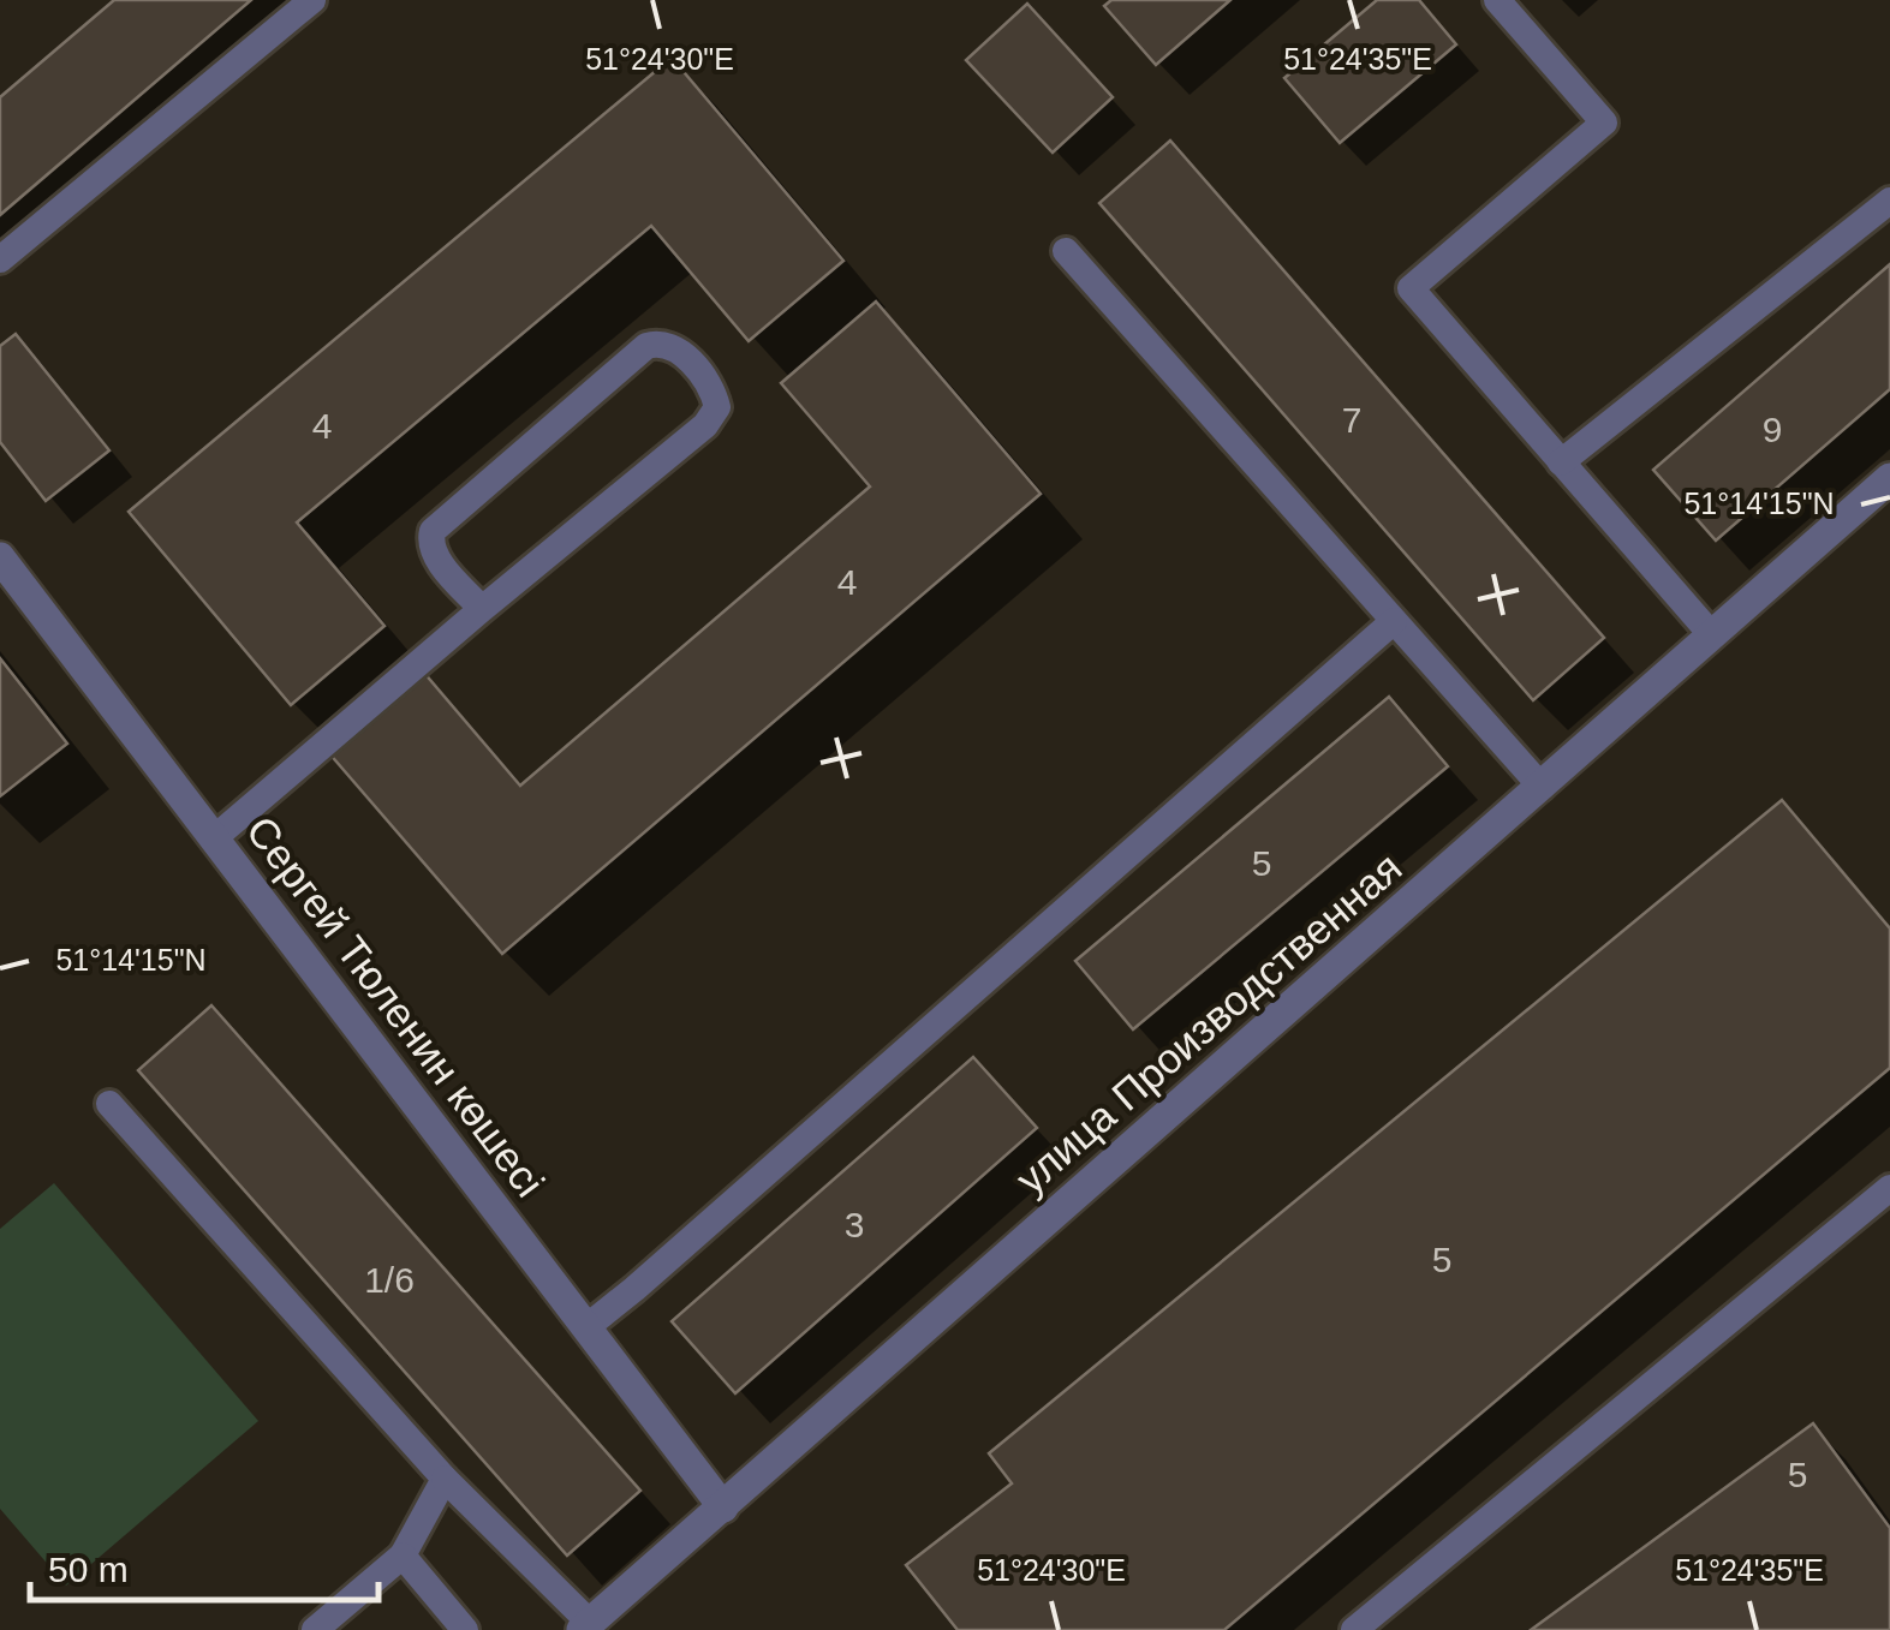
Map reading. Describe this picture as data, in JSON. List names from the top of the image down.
{
  "streets": {
    "street": ["Сергей Тюленин көшесі", "улица Производственная"]
  },
  "crossings": [
    ["Сергей Тюленин көшесі", "улица Производственная"]
  ],
  "house_numbers": [
    "7",
    "4",
    "9",
    "4",
    "5",
    "3",
    "5",
    "1/6",
    "5"
  ],
  "scale_bar": "50 m",
  "coordinates": ["51°24'30\"E", "51°24'35\"E", "51°14'15\"N"]
}
